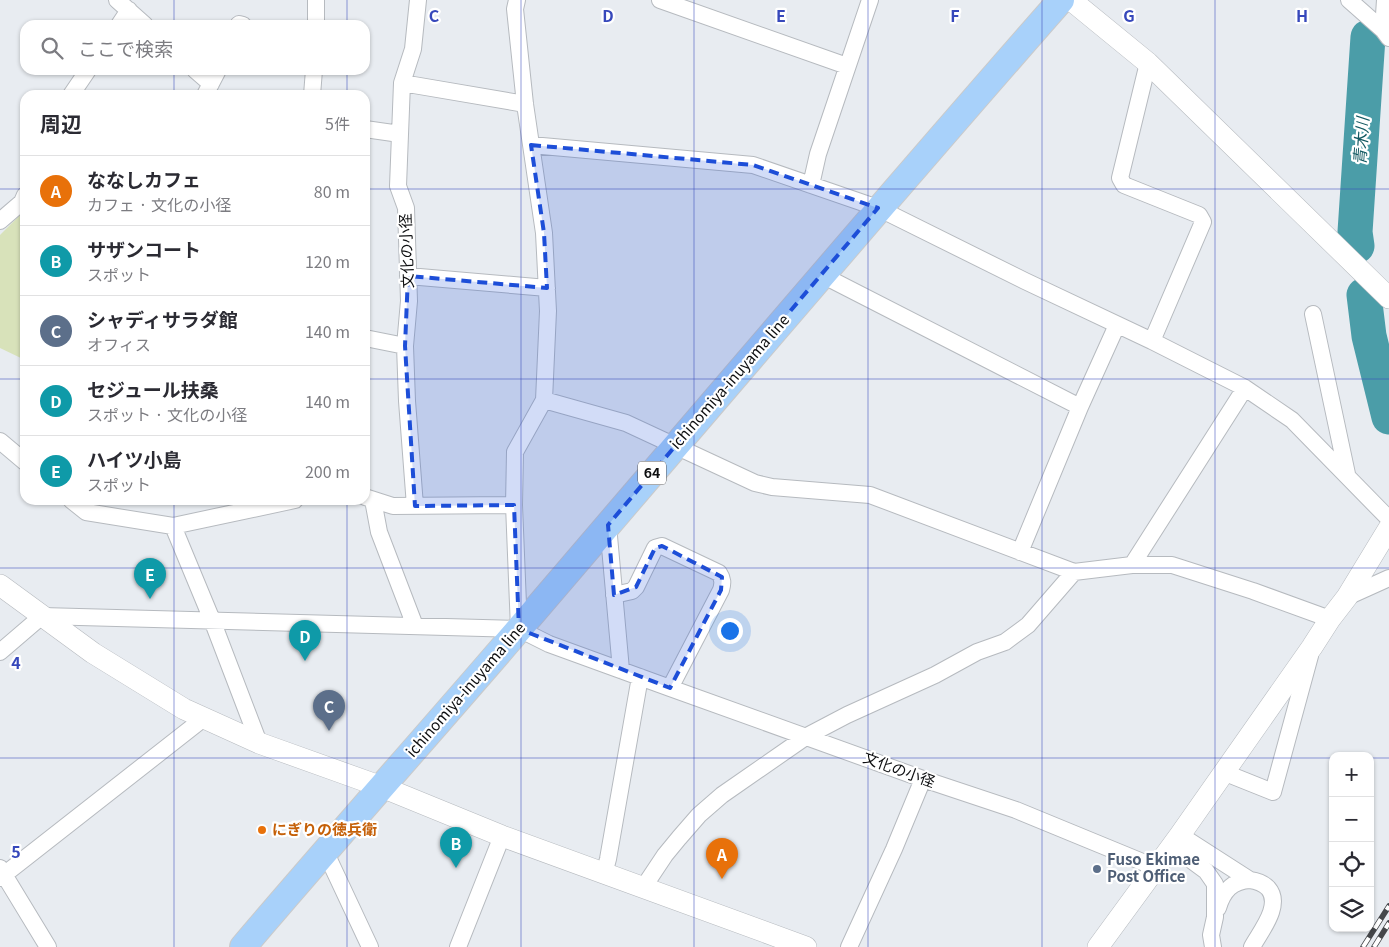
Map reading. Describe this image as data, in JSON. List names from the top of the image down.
{
  "streets": {
    "main road": ["ichinomiya-inuyama line", "64"],
    "street": ["文化の小径"]
  },
  "crossings": [
    ["文化の小径", "ichinomiya-inuyama line"]
  ],
  "water": ["青木川"],
  "places": ["にぎりの徳兵衛", "Fuso Ekimae Post Office"],
  "page": {
    "search": "ここで検索",
    "heading": ["周辺", "5件"],
    "list": [
      {
        "mark": "A",
        "name": "ななしカフェ",
        "note": "カフェ · 文化の小径",
        "value": "80 m"
      },
      {
        "mark": "B",
        "name": "サザンコート",
        "note": "スポット",
        "value": "120 m"
      },
      {
        "mark": "C",
        "name": "シャディサラダ館",
        "note": "オフィス",
        "value": "140 m"
      },
      {
        "mark": "D",
        "name": "セジュール扶桑",
        "note": "スポット · 文化の小径",
        "value": "140 m"
      },
      {
        "mark": "E",
        "name": "ハイツ小島",
        "note": "スポット",
        "value": "200 m"
      }
    ],
    "pins": [
      "E",
      "D",
      "C",
      "B",
      "A"
    ],
    "map_buttons": ["+", "−"]
  },
  "grid": {
    "columns": [
      "C",
      "D",
      "E",
      "F",
      "G",
      "H"
    ],
    "rows": ["4", "5"]
  }
}
